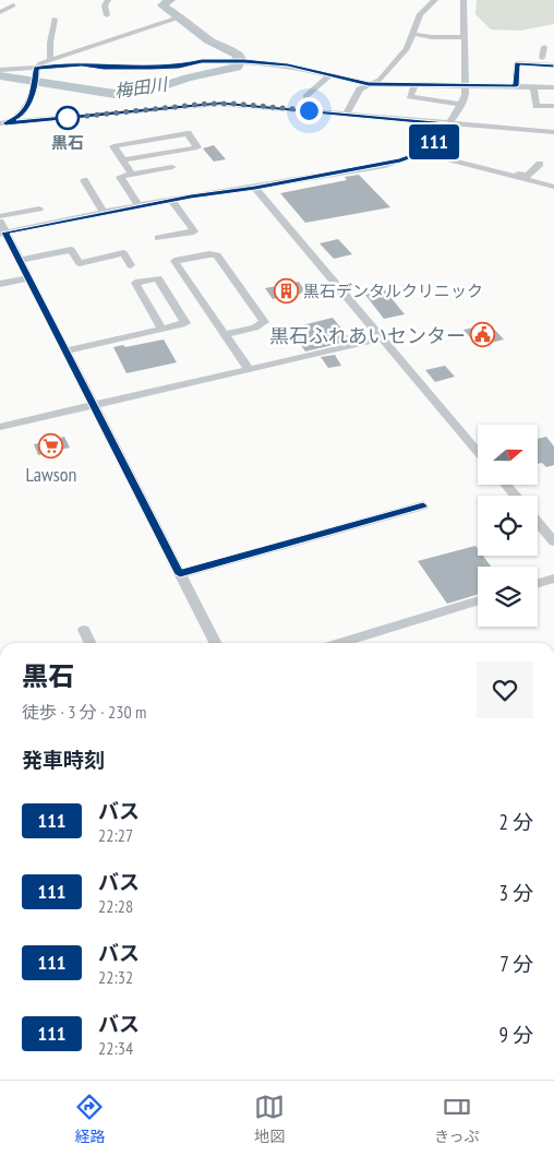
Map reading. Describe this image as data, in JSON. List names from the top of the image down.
{
  "water": ["梅田川"],
  "places": {
    "other": ["黒石"],
    "building": ["黒石デンタルクリニック"],
    "public building": ["黒石ふれあいセンター"],
    "supermarket": ["Lawson"]
  },
  "lines": ["bus line 111"],
  "north": "right",
  "page": {
    "on_map": "111",
    "heading": [
      ["黒石", "徒歩 · 3 分 · 230 m"],
      "発車時刻"
    ],
    "list": [
      {
        "mark": "111",
        "name": "バス",
        "note": "22:27",
        "value": "2 分"
      },
      {
        "mark": "111",
        "name": "バス",
        "note": "22:28",
        "value": "3 分"
      },
      {
        "mark": "111",
        "name": "バス",
        "note": "22:32",
        "value": "7 分"
      },
      {
        "mark": "111",
        "name": "バス",
        "note": "22:34",
        "value": "9 分"
      }
    ],
    "tabs": ["経路", "地図", "きっぷ"]
  }
}
